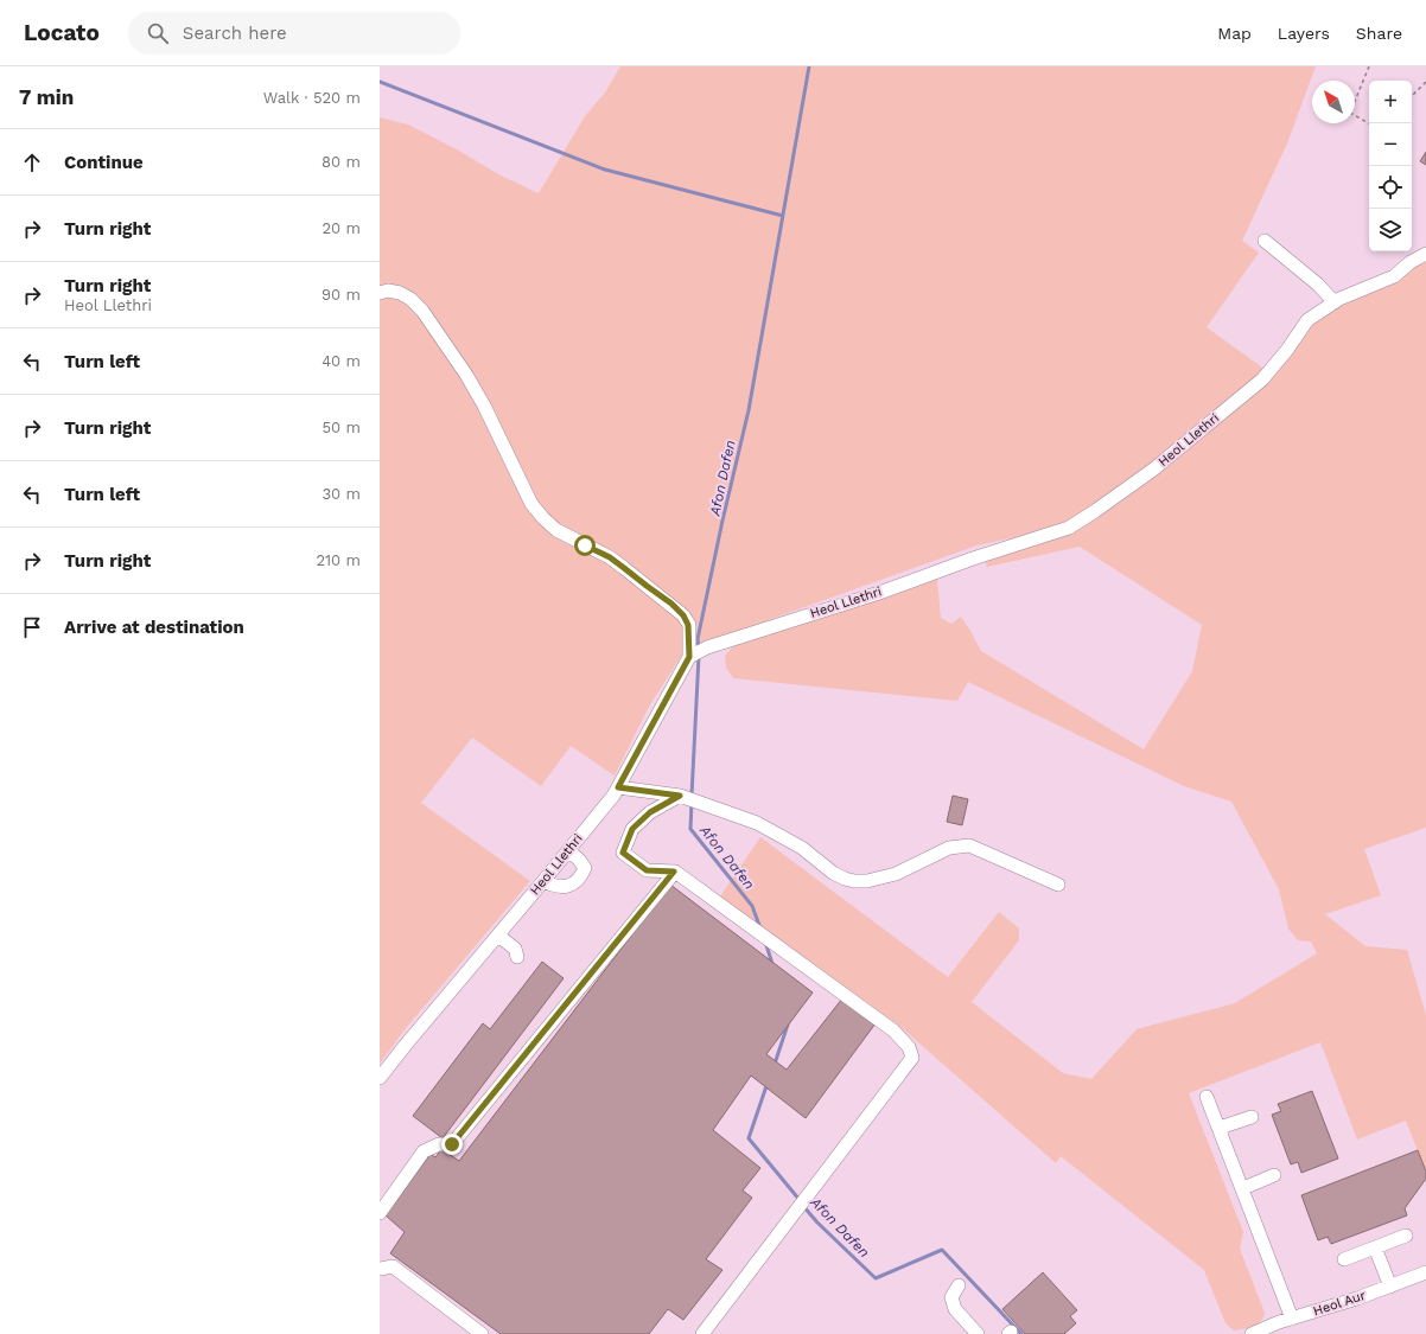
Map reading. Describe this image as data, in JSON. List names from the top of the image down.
{
  "streets": {
    "street": ["Heol Llethri", "Heol Aur"]
  },
  "water": ["Afon Dafen"],
  "north": "top left",
  "page": {
    "header": "Locato",
    "search": "Search here",
    "nav": ["Map", "Layers", "Share"],
    "heading": ["7 min", "Walk · 520 m"],
    "map_buttons": ["+", "−"],
    "list": [
      ["Continue", "80 m"],
      ["Turn right", "20 m"],
      ["Turn right", "Heol Llethri", "90 m"],
      ["Turn left", "40 m"],
      ["Turn right", "50 m"],
      ["Turn left", "30 m"],
      ["Turn right", "210 m"],
      "Arrive at destination"
    ]
  }
}
